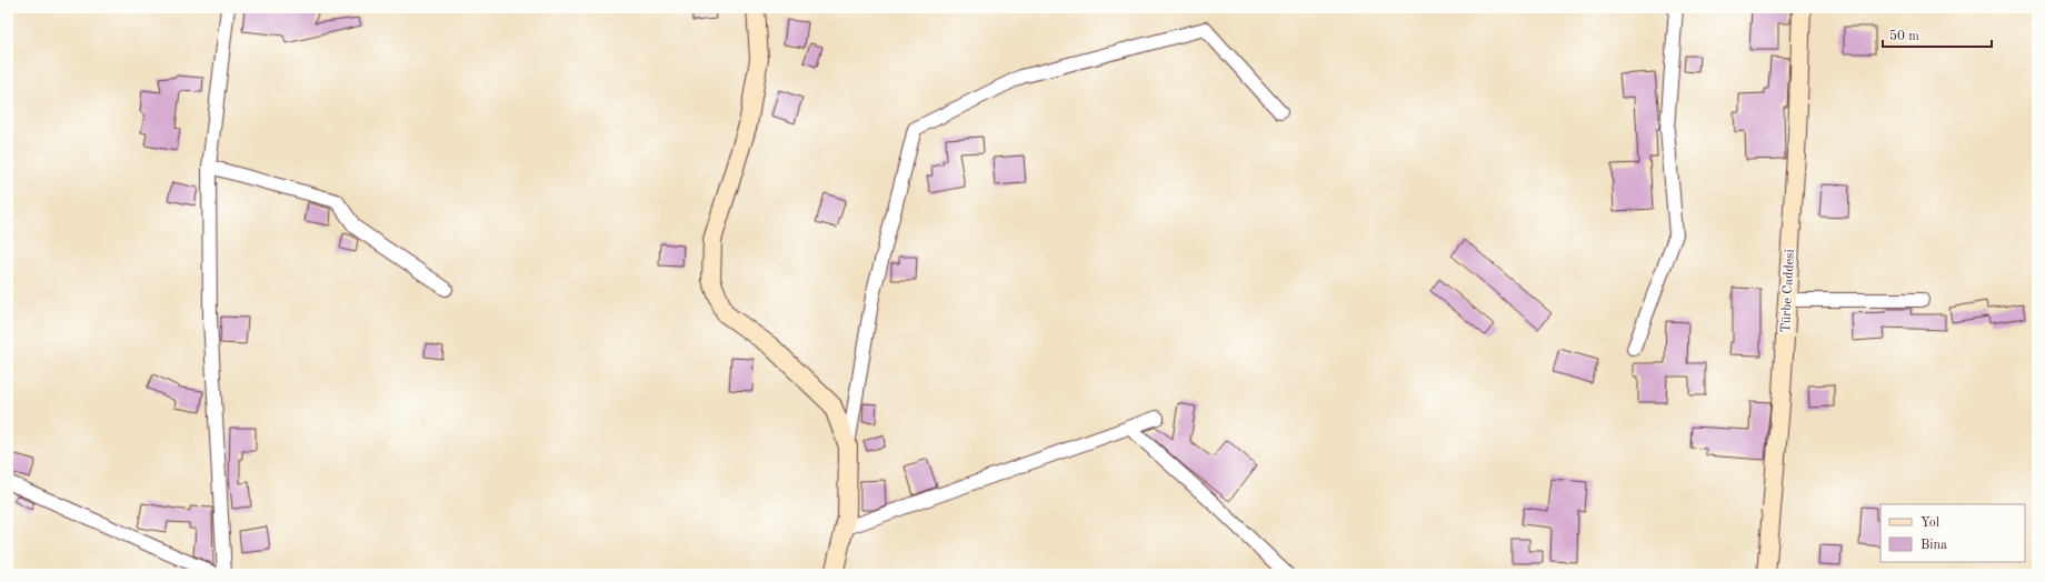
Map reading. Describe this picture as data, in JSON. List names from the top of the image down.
{
  "streets": {
    "street": ["Türbe Caddesi"]
  },
  "legend": ["Yol", "Bina"],
  "scale_bar": "50 m"
}
